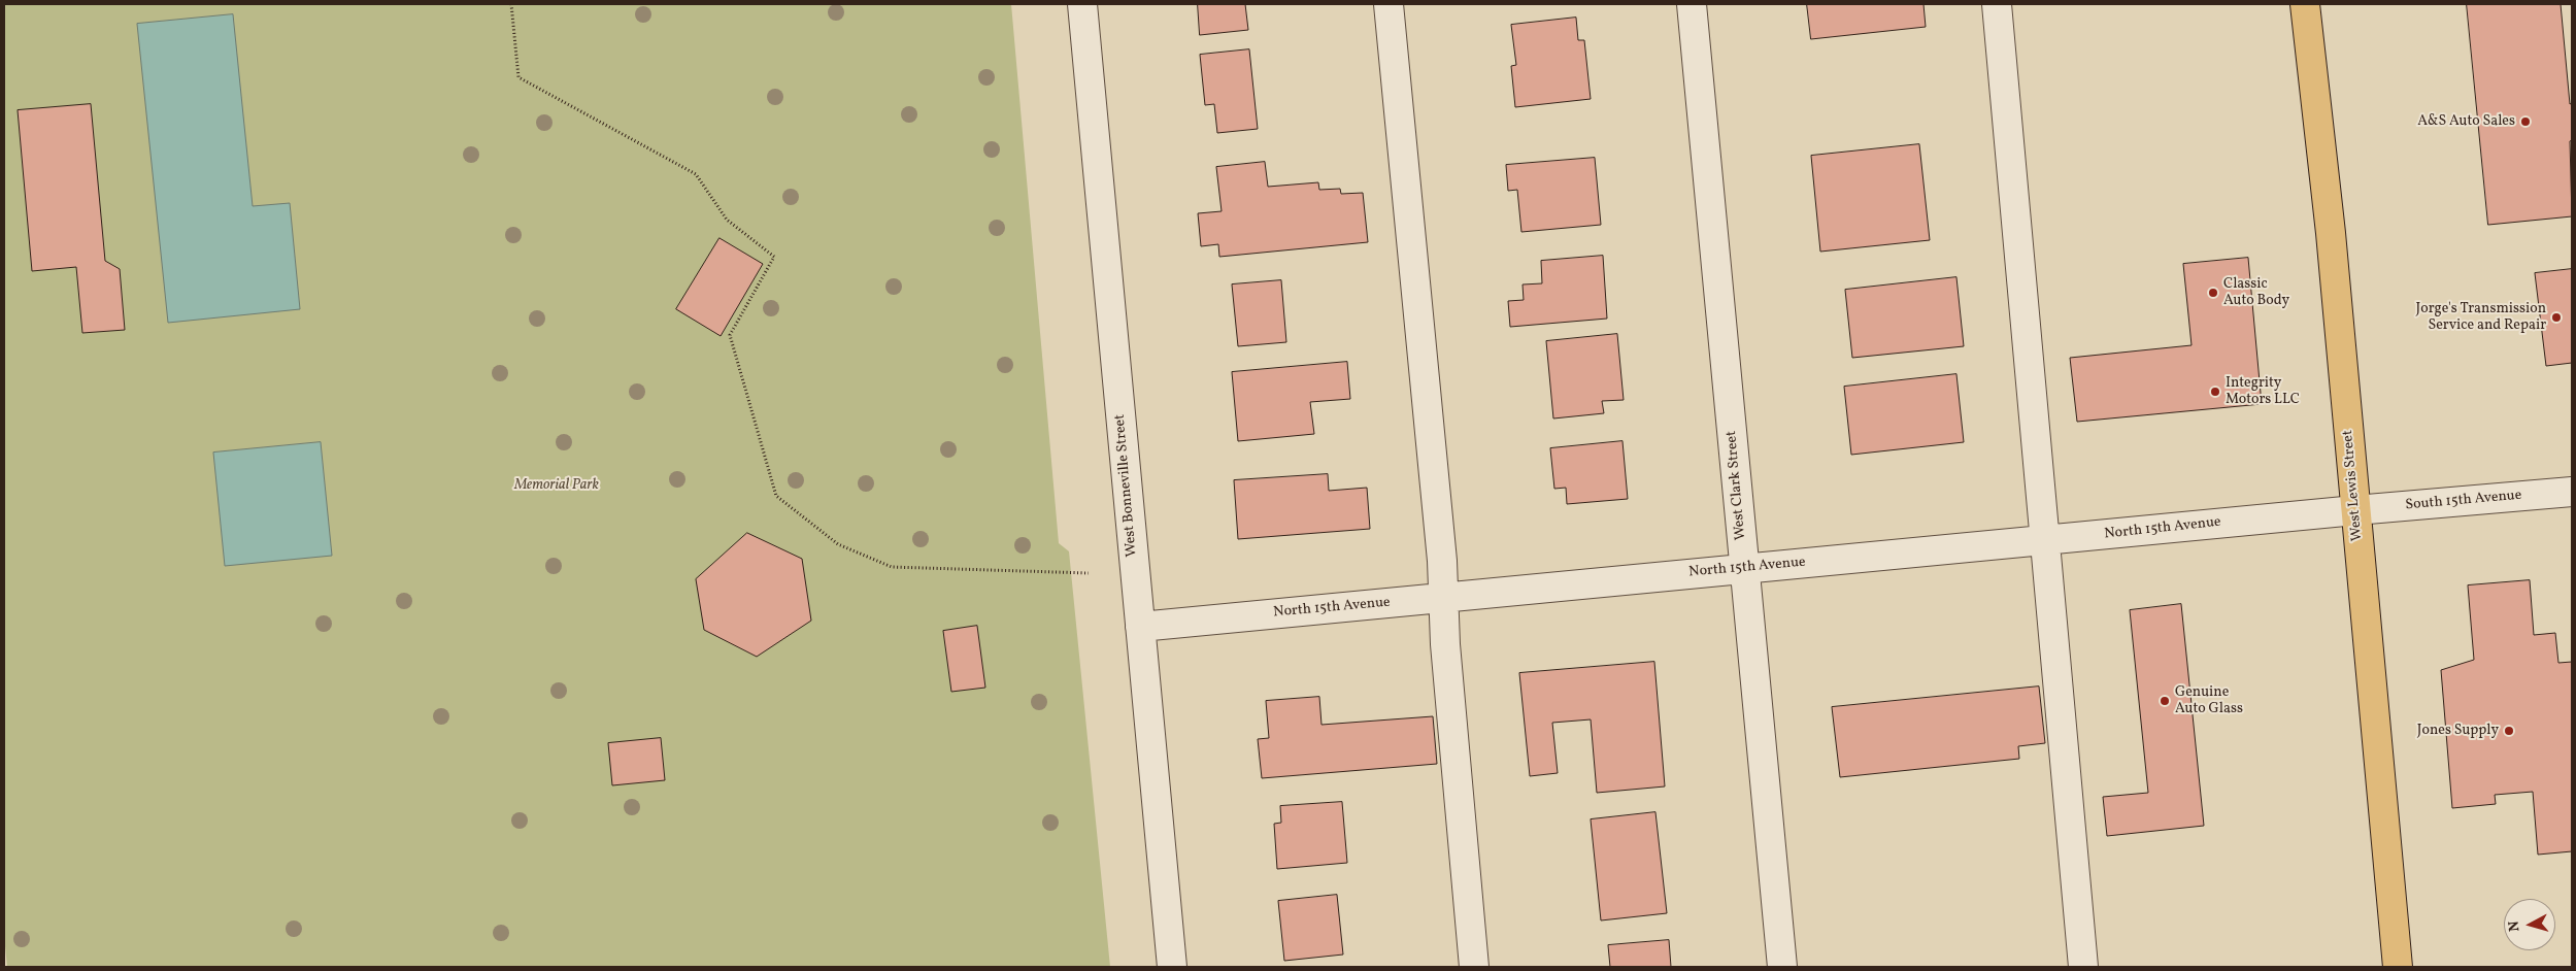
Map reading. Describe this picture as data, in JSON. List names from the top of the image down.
{
  "streets": {
    "main road": ["West Lewis Street"],
    "street": [
      "West Bonneville Street",
      "West Clark Street",
      "South 15th Avenue",
      "North 15th Avenue"
    ]
  },
  "crossings": [
    ["West Bonneville Street", "North 15th Avenue"],
    ["West Clark Street", "North 15th Avenue"],
    ["West Lewis Street", "South 15th Avenue"],
    ["West Lewis Street", "North 15th Avenue"],
    ["South 15th Avenue", "North 15th Avenue"]
  ],
  "parks": ["Memorial Park"],
  "places": [
    "A&S Auto Sales",
    "Classic Auto Body",
    "Jorge's Transmission Service and Repair",
    "Integrity Motors LLC",
    "Genuine Auto Glass",
    "Jones Supply"
  ],
  "north": "left"
}
